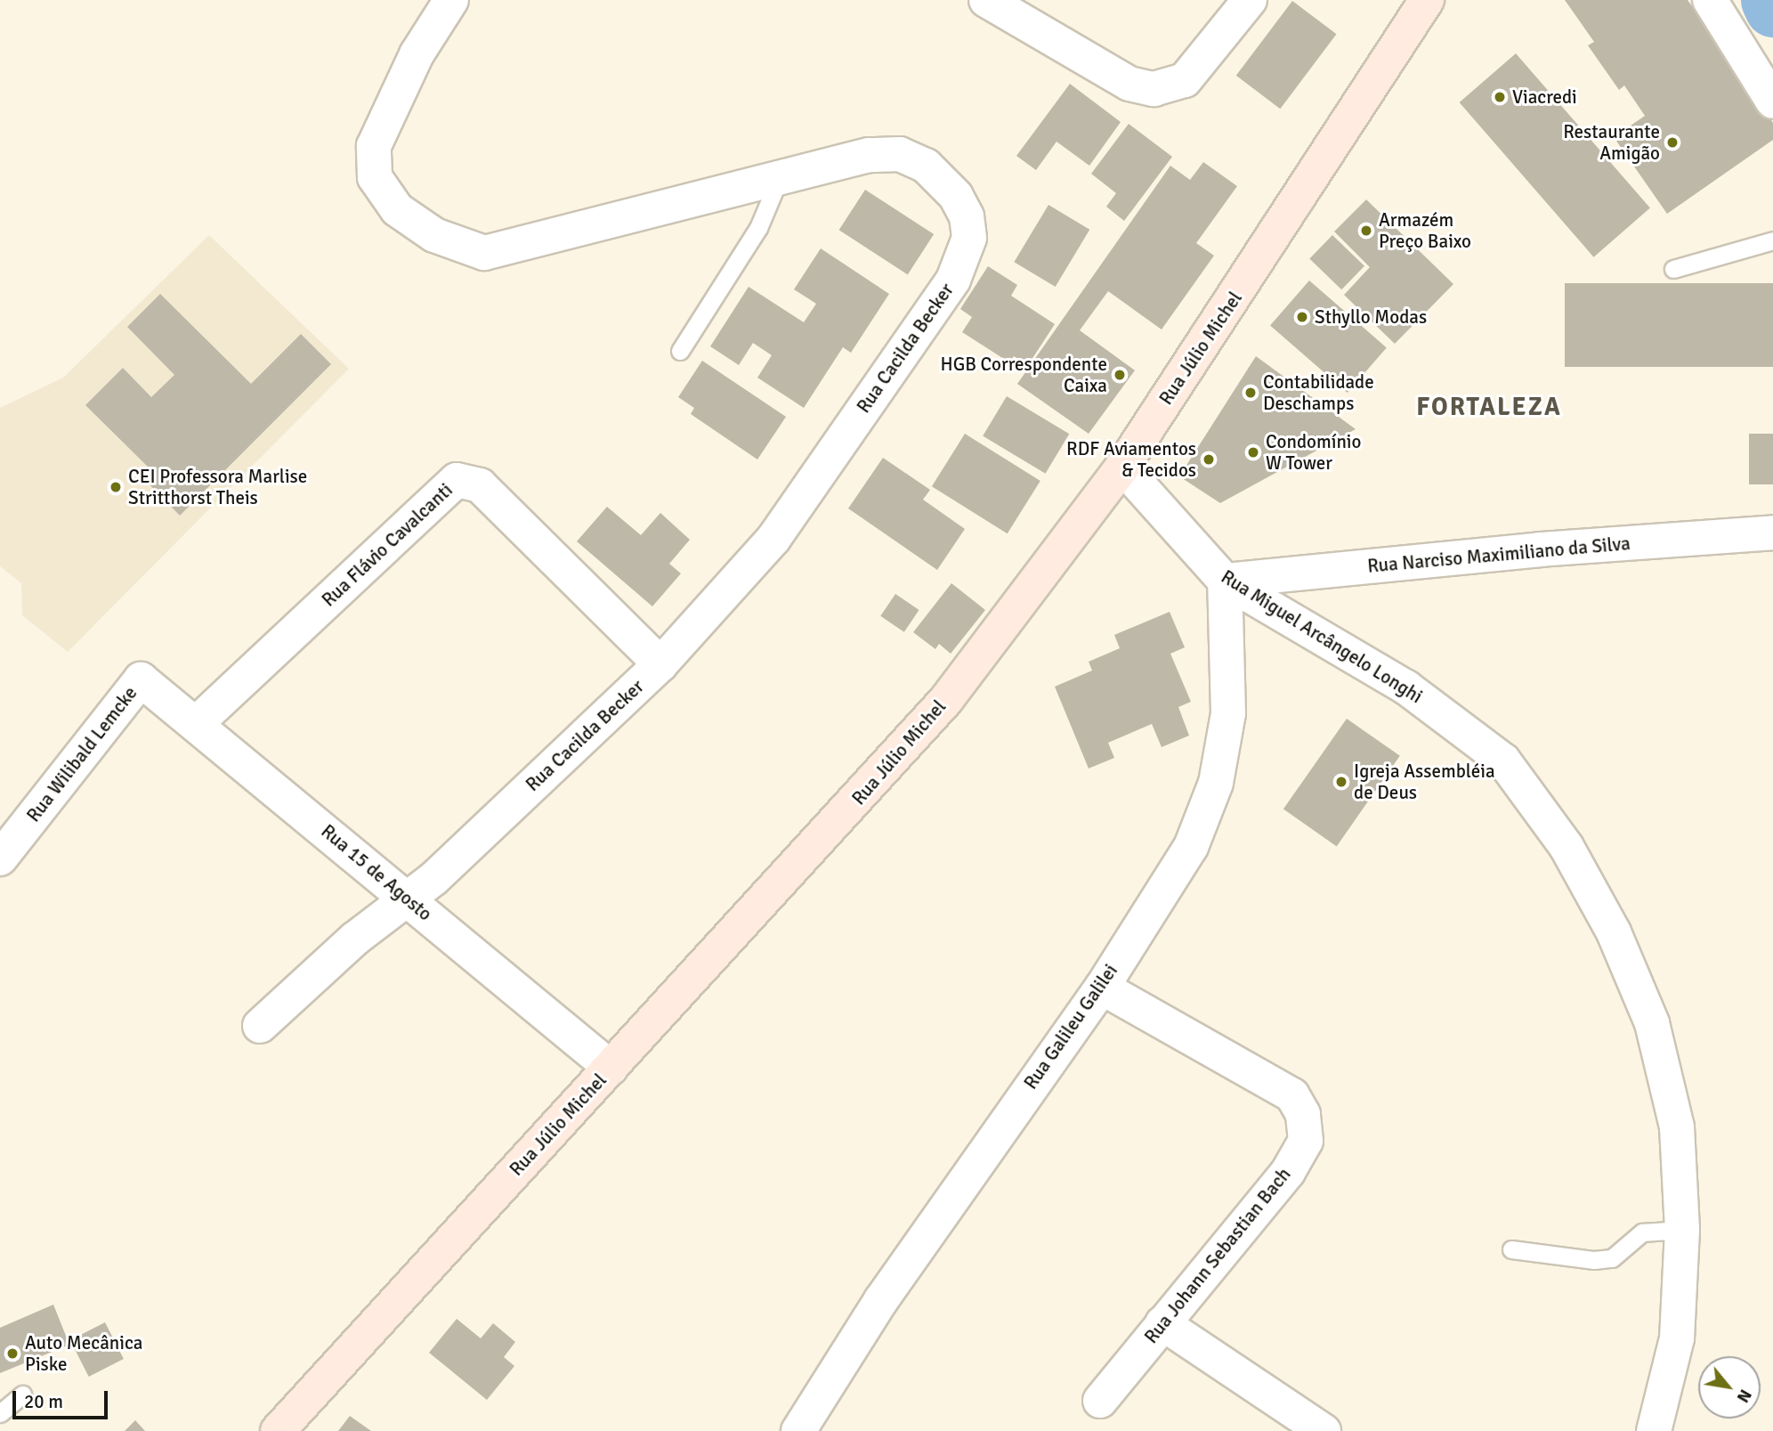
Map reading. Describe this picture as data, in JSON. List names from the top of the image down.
{
  "streets": {
    "street": [
      "Rua Cacilda Becker",
      "Rua Júlio Michel",
      "Rua Flávio Cavalcanti",
      "Rua Narciso Maximiliano da Silva",
      "Rua Miguel Arcângelo Longhi",
      "Rua Wilibald Lemcke",
      "Rua 15 de Agosto",
      "Rua Galileu Galilei",
      "Rua Johann Sebastian Bach"
    ]
  },
  "crossings": [
    ["Rua Cacilda Becker", "Rua Flávio Cavalcanti"],
    ["Rua Cacilda Becker", "Rua 15 de Agosto"],
    ["Rua Júlio Michel", "Rua Miguel Arcângelo Longhi"],
    ["Rua Júlio Michel", "Rua 15 de Agosto"],
    ["Rua Flávio Cavalcanti", "Rua 15 de Agosto"],
    ["Rua Narciso Maximiliano da Silva", "Rua Miguel Arcângelo Longhi"],
    ["Rua Narciso Maximiliano da Silva", "Rua Galileu Galilei"],
    ["Rua Miguel Arcângelo Longhi", "Rua Galileu Galilei"],
    ["Rua Wilibald Lemcke", "Rua 15 de Agosto"],
    ["Rua Galileu Galilei", "Rua Johann Sebastian Bach"]
  ],
  "districts": ["FORTALEZA"],
  "places": [
    "Viacredi",
    "Restaurante Amigão",
    "Armazém Preço Baixo",
    "Sthyllo Modas",
    "HGB Correspondente Caixa",
    "Contabilidade Deschamps",
    "Condomínio W Tower",
    "RDF Aviamentos & Tecidos",
    "CEI Professora Marlise Stritthorst Theis",
    "Igreja Assembléia de Deus",
    "Auto Mecânica Piske"
  ],
  "scale_bar": "20 m",
  "north": "bottom right"
}
